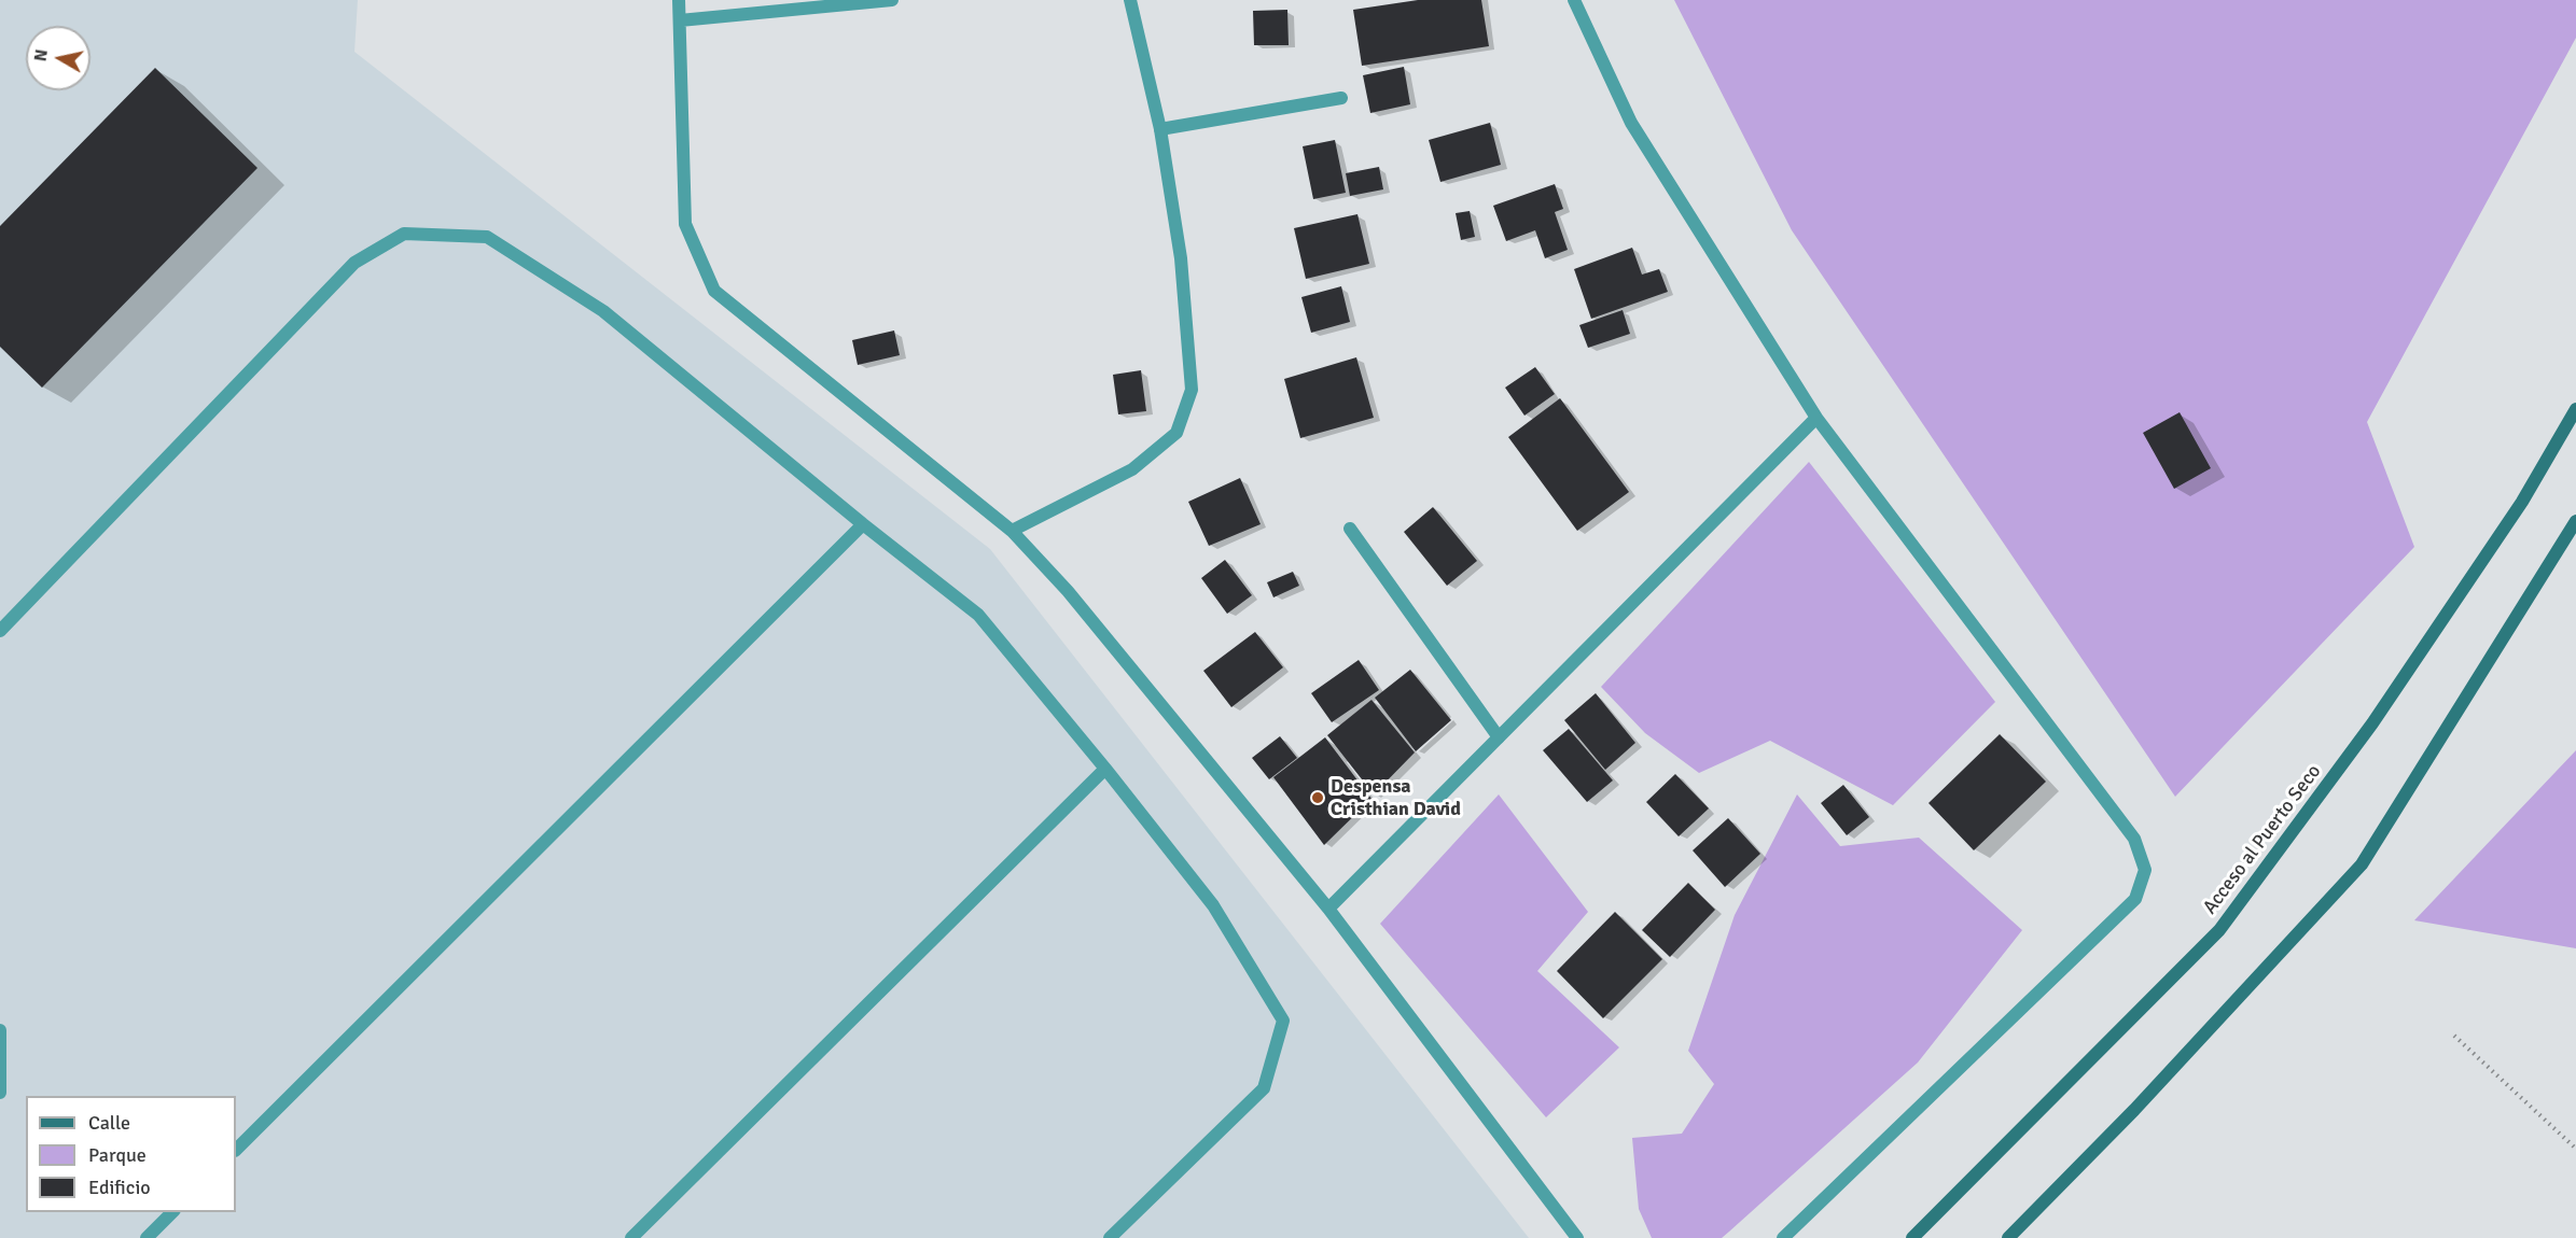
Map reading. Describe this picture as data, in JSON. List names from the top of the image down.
{
  "streets": {
    "main road": ["Acceso al Puerto Seco"]
  },
  "places": ["Despensa Cristhian David"],
  "legend": ["Calle", "Parque", "Edificio"],
  "north": "left"
}
